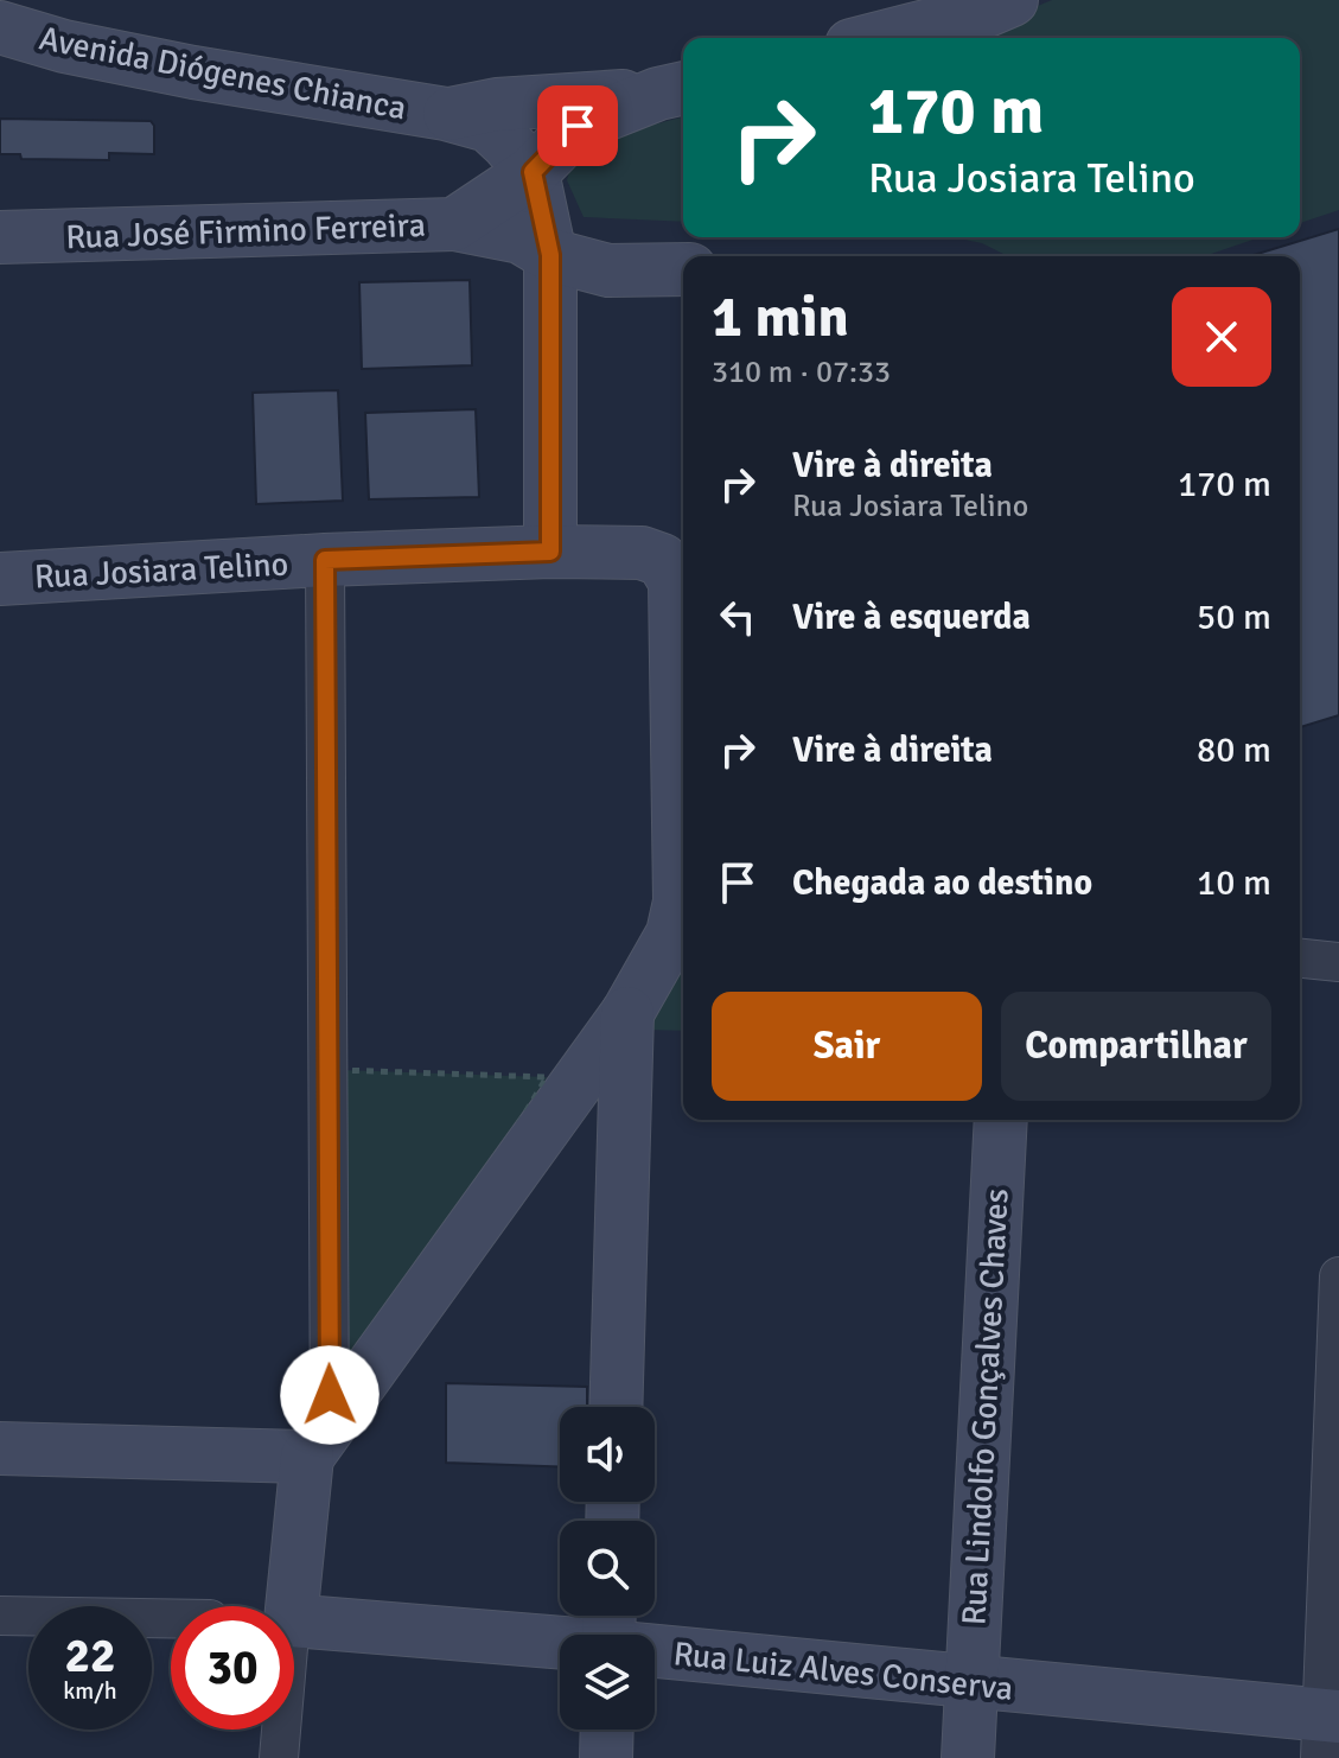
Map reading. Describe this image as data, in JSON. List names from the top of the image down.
{
  "streets": {
    "street": [
      "Avenida Diógenes Chianca",
      "Rua José Firmino Ferreira",
      "Rua Josiara Telino",
      "Rua Lindolfo Gonçalves Chaves",
      "Rua Luiz Alves Conserva"
    ]
  },
  "crossings": [
    ["Avenida Diógenes Chianca", "Rua José Firmino Ferreira"],
    ["Rua Lindolfo Gonçalves Chaves", "Rua Luiz Alves Conserva"]
  ],
  "page": {
    "turn": ["170 m", "Rua Josiara Telino"],
    "heading": ["1 min", "310 m · 07:33"],
    "list": [
      {
        "name": "Vire à direita",
        "note": "Rua Josiara Telino",
        "value": "170 m"
      },
      {
        "name": "Vire à esquerda",
        "value": "50 m"
      },
      {
        "name": "Vire à direita",
        "value": "80 m"
      },
      {
        "name": "Chegada ao destino",
        "value": "10 m"
      }
    ],
    "buttons": ["Sair", "Compartilhar"],
    "speed": "22 km/h",
    "limit": "30"
  }
}
